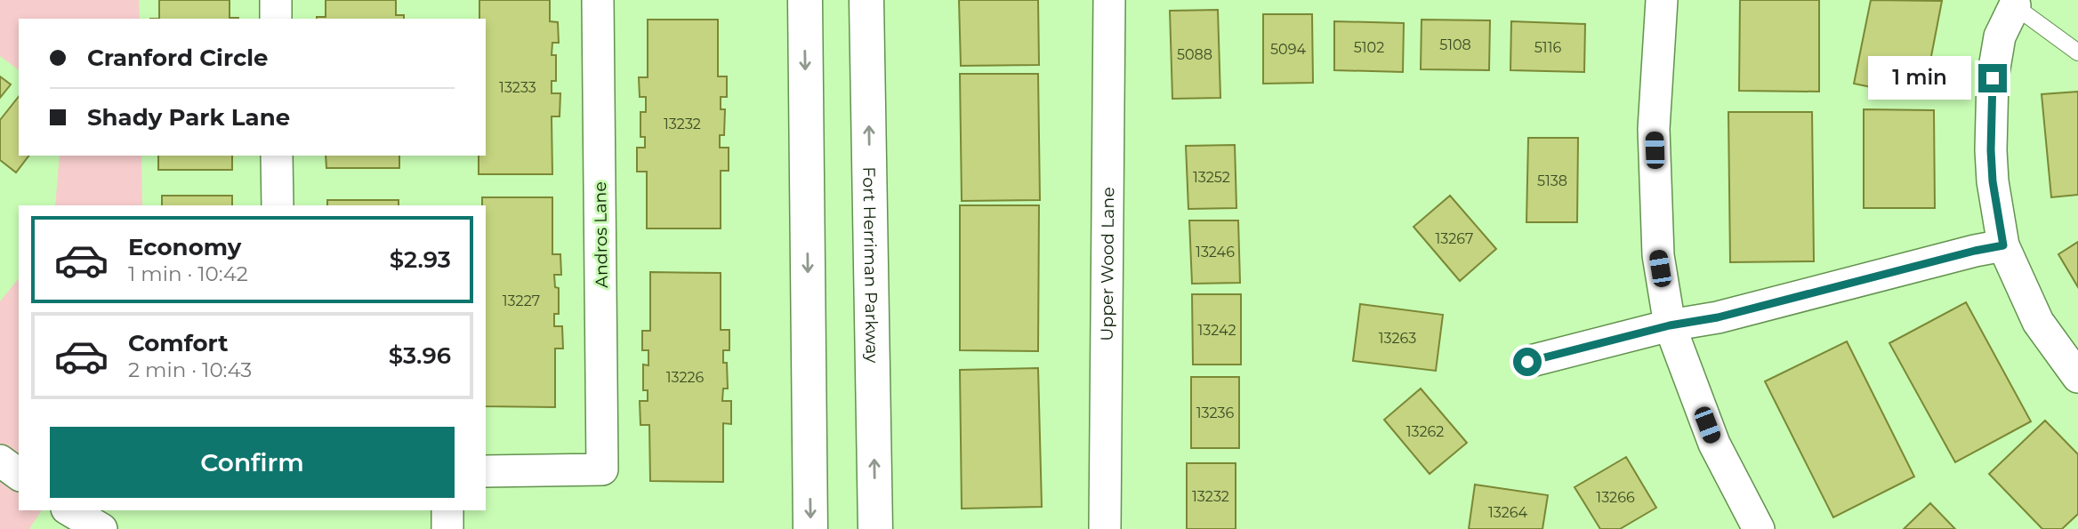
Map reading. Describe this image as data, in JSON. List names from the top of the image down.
{
  "streets": {
    "street": ["Andros Lane", "Fort Herriman Parkway", "Upper Wood Lane"]
  },
  "house_numbers": [
    "5108",
    "5102",
    "5116",
    "5094",
    "5088",
    "13233",
    "13232",
    "13252",
    "5138",
    "13267",
    "13246",
    "13227",
    "13242",
    "13263",
    "13226",
    "13236",
    "13262",
    "13232",
    "13266",
    "13264"
  ],
  "page": {
    "banner": ["Cranford Circle", "Shady Park Lane"],
    "bubble": "1 min",
    "list": [
      {
        "name": "Economy",
        "note": "1 min · 10:42",
        "value": "$2.93"
      },
      {
        "name": "Comfort",
        "note": "2 min · 10:43",
        "value": "$3.96"
      }
    ],
    "buttons": "Confirm"
  }
}
